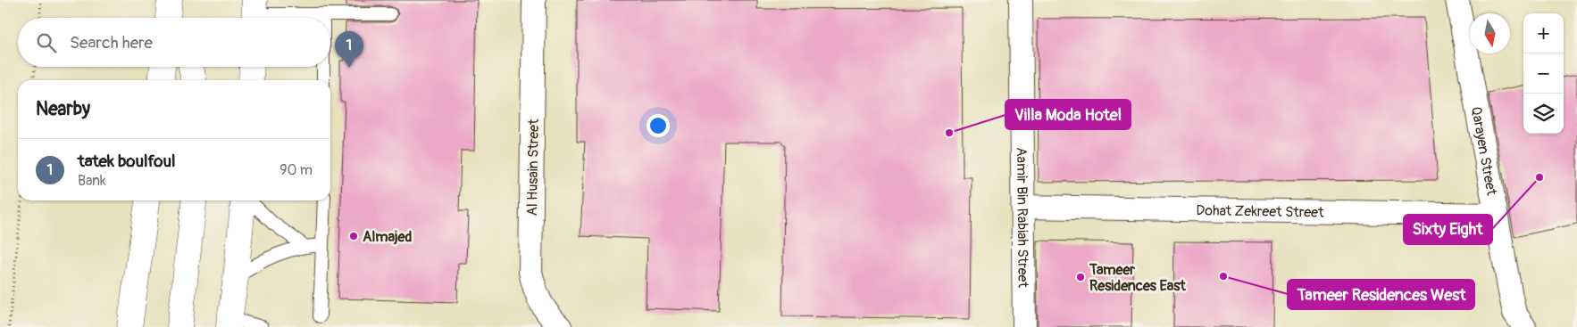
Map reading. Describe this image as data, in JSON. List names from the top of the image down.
{
  "streets": {
    "street": [
      "Qarayen Street",
      "Al Husain Street",
      "Dohat Zekreet Street",
      "Aamir Bin Rabiah Street"
    ]
  },
  "crossings": [
    ["Qarayen Street", "Dohat Zekreet Street"],
    ["Dohat Zekreet Street", "Aamir Bin Rabiah Street"]
  ],
  "places": [
    "Villa Moda Hotel",
    "Sixty Eight",
    "Almajed",
    "Tameer Residences West",
    "Tameer Residences East"
  ],
  "north": "bottom",
  "page": {
    "map_buttons": ["+", "−"],
    "search": "Search here",
    "pins": "1",
    "heading": "Nearby",
    "list": [
      {
        "mark": "1",
        "name": "tatek boulfoul",
        "note": "Bank",
        "value": "90 m"
      }
    ]
  }
}
